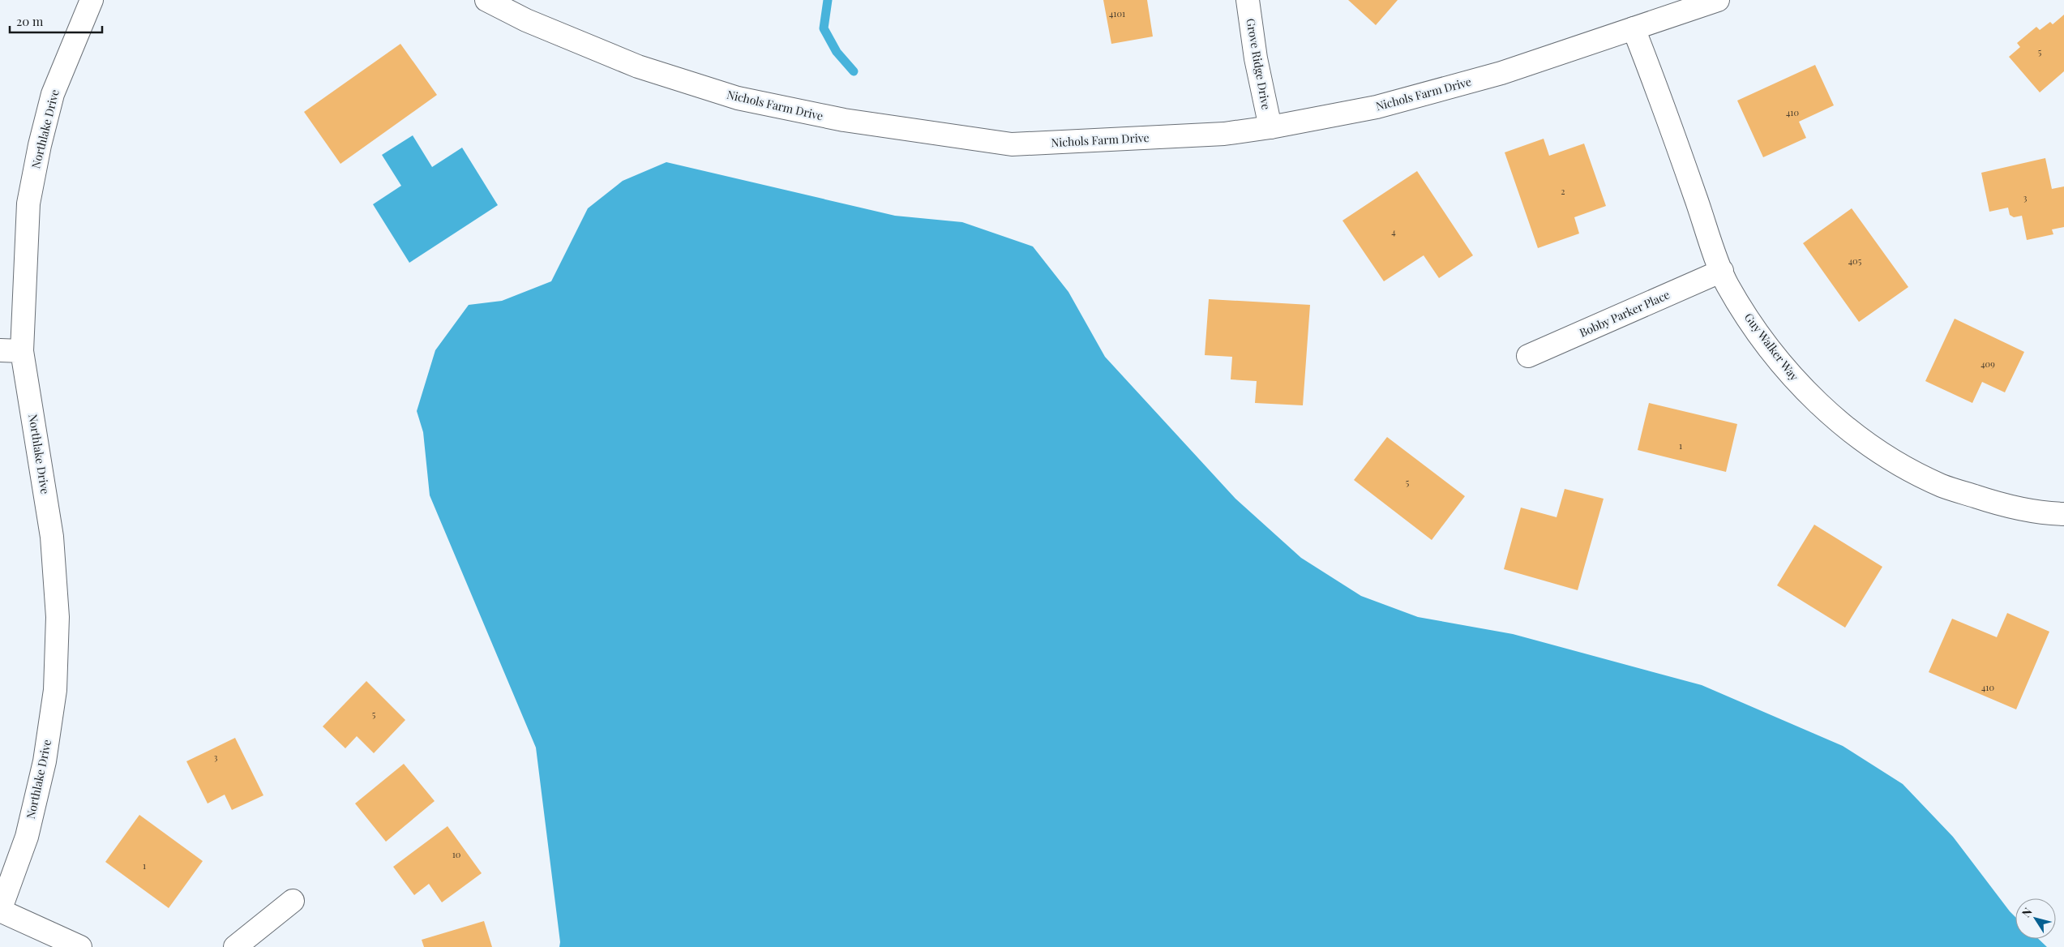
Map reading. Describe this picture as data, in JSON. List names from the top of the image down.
{
  "streets": {
    "street": [
      "Grove Ridge Drive",
      "Nichols Farm Drive",
      "Northlake Drive",
      "Bobby Parker Place",
      "Guy Walker Way"
    ]
  },
  "crossings": [
    ["Grove Ridge Drive", "Nichols Farm Drive"],
    ["Nichols Farm Drive", "Guy Walker Way"],
    ["Bobby Parker Place", "Guy Walker Way"]
  ],
  "house_numbers": [
    "4101",
    "5",
    "410",
    "2",
    "3",
    "4",
    "405",
    "409",
    "1",
    "5",
    "410",
    "5",
    "3",
    "10",
    "1"
  ],
  "scale_bar": "20 m",
  "north": "top left"
}
